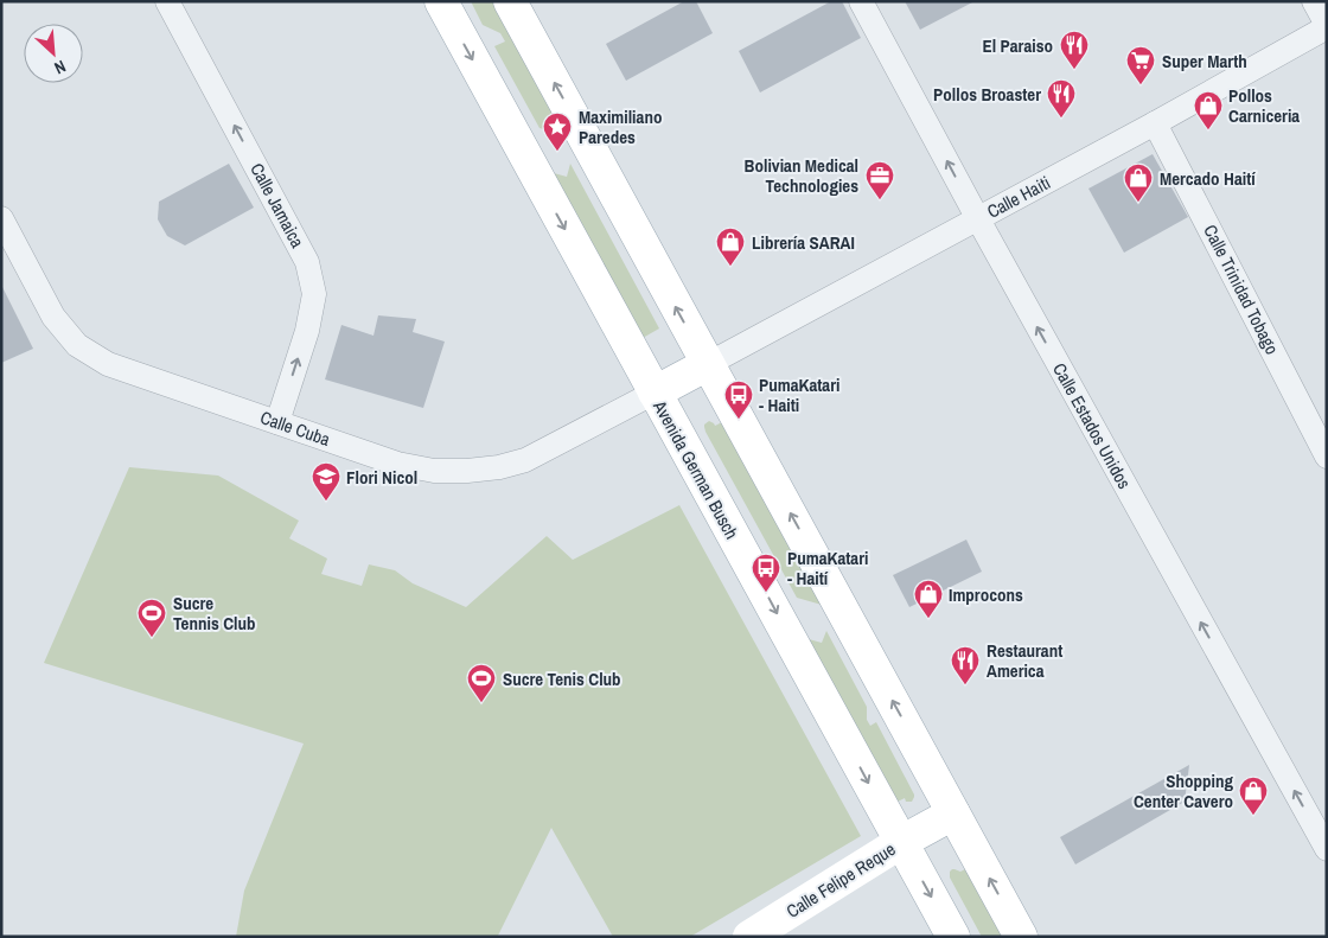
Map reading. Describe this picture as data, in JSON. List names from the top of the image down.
{
  "streets": {
    "main road": ["Avenida German Busch", "Calle Felipe Reque"],
    "street": [
      "Calle Haiti",
      "Calle Jamaica",
      "Calle Trinidad Tobago",
      "Calle Estados Unidos",
      "Calle Cuba"
    ]
  },
  "crossings": [
    ["Calle Haiti", "Calle Trinidad Tobago"],
    ["Calle Haiti", "Calle Estados Unidos"],
    ["Calle Jamaica", "Calle Cuba"],
    ["Calle Cuba", "Avenida German Busch"],
    ["Avenida German Busch", "Calle Felipe Reque"]
  ],
  "one_way": ["Calle Jamaica", "Calle Estados Unidos"],
  "places": {
    "restaurant": ["El Paraiso", "Pollos Broaster", "Restaurant America"],
    "supermarket": ["Super Marth"],
    "shop": [
      "Pollos Carniceria",
      "Mercado Haití",
      "Librería SARAI",
      "Improcons",
      "Shopping Center Cavero"
    ],
    "place": ["Maximiliano Paredes"],
    "office": ["Bolivian Medical Technologies"],
    "bus stop": ["PumaKatari - Haiti", "PumaKatari - Haití"],
    "school or university": ["Flori Nicol"],
    "sports": ["Sucre Tennis Club", "Sucre Tenis Club"]
  },
  "north": "bottom right"
}
